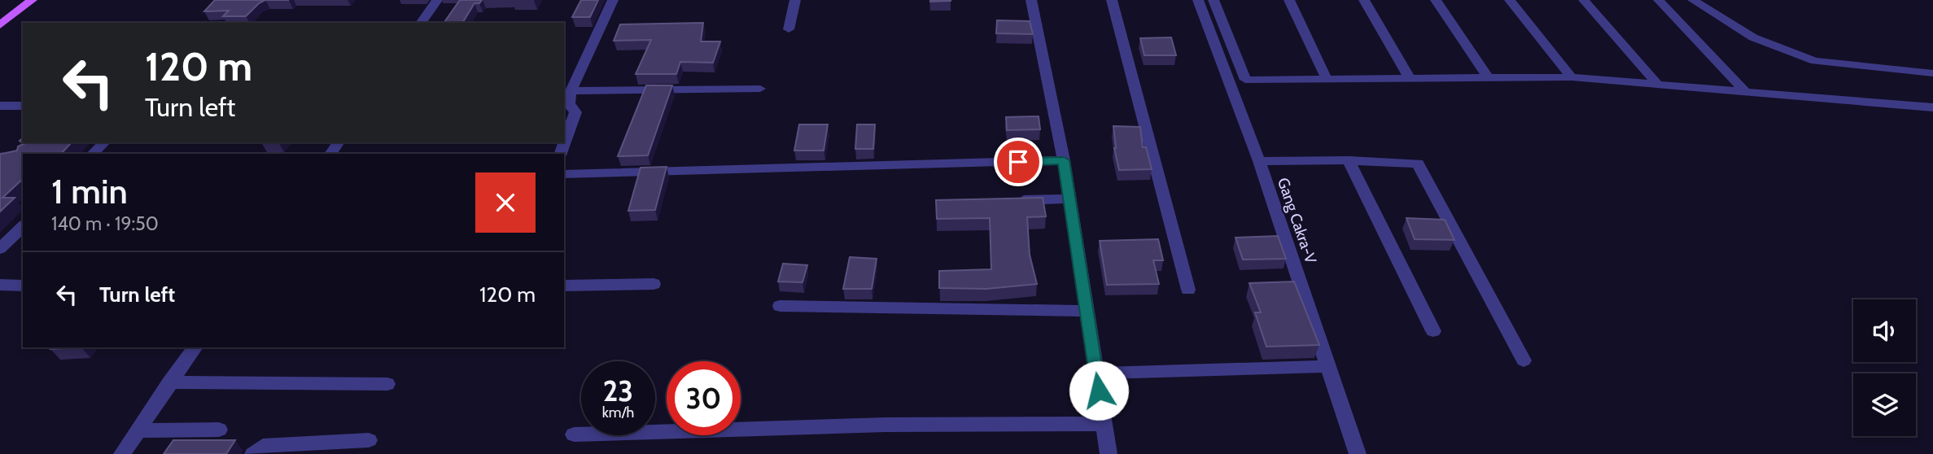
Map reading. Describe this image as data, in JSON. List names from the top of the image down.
{
  "streets": {
    "street": ["Gang Cakra-V"]
  },
  "page": {
    "turn": ["120 m", "Turn left"],
    "heading": ["1 min", "140 m · 19:50"],
    "list": [
      {
        "name": "Turn left",
        "value": "120 m"
      }
    ],
    "speed": "23 km/h",
    "limit": "30"
  }
}
